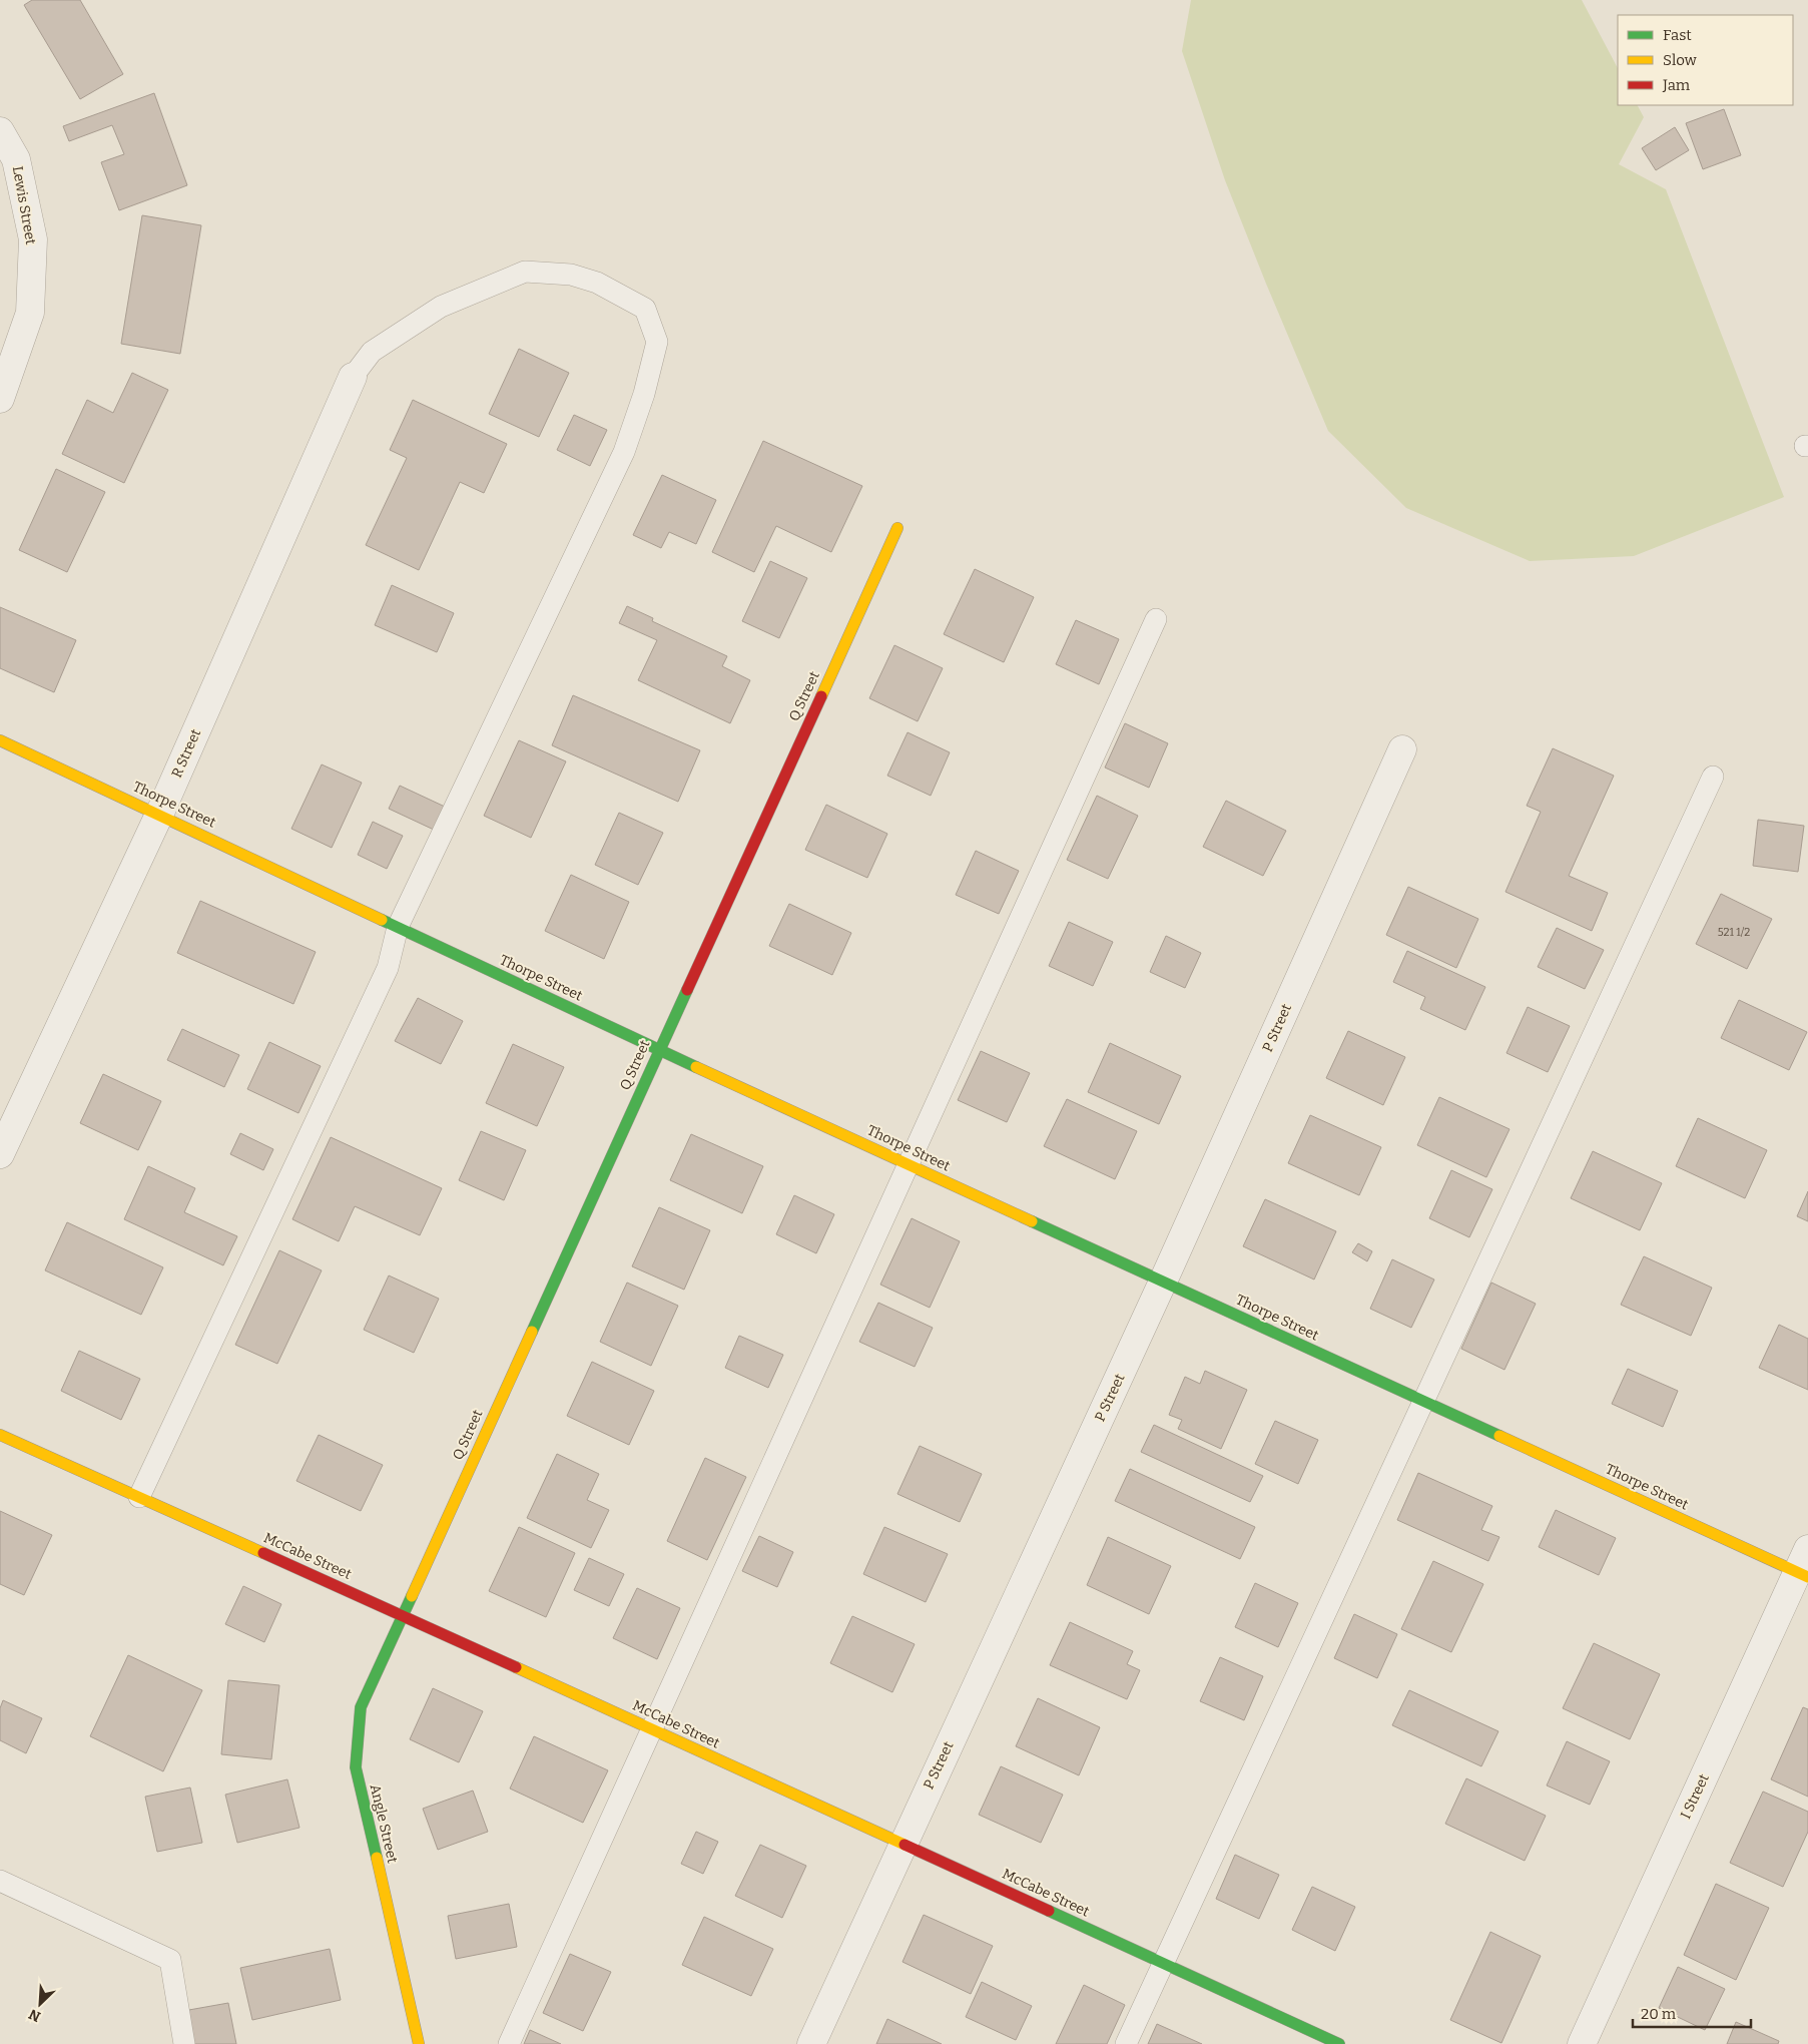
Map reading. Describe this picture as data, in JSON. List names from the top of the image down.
{
  "streets": {
    "street": [
      "Lewis Street",
      "Q Street",
      "R Street",
      "Thorpe Street",
      "P Street",
      "McCabe Street",
      "I Street",
      "Angle Street"
    ]
  },
  "crossings": [
    ["Q Street", "Thorpe Street"],
    ["Q Street", "McCabe Street"],
    ["Q Street", "Angle Street"],
    ["R Street", "Thorpe Street"],
    ["Thorpe Street", "P Street"],
    ["Thorpe Street", "I Street"],
    ["P Street", "McCabe Street"],
    ["McCabe Street", "Angle Street"]
  ],
  "house_numbers": ["521 1/2"],
  "legend": ["Fast", "Slow", "Jam"],
  "scale_bar": "20 m",
  "north": "bottom left"
}
